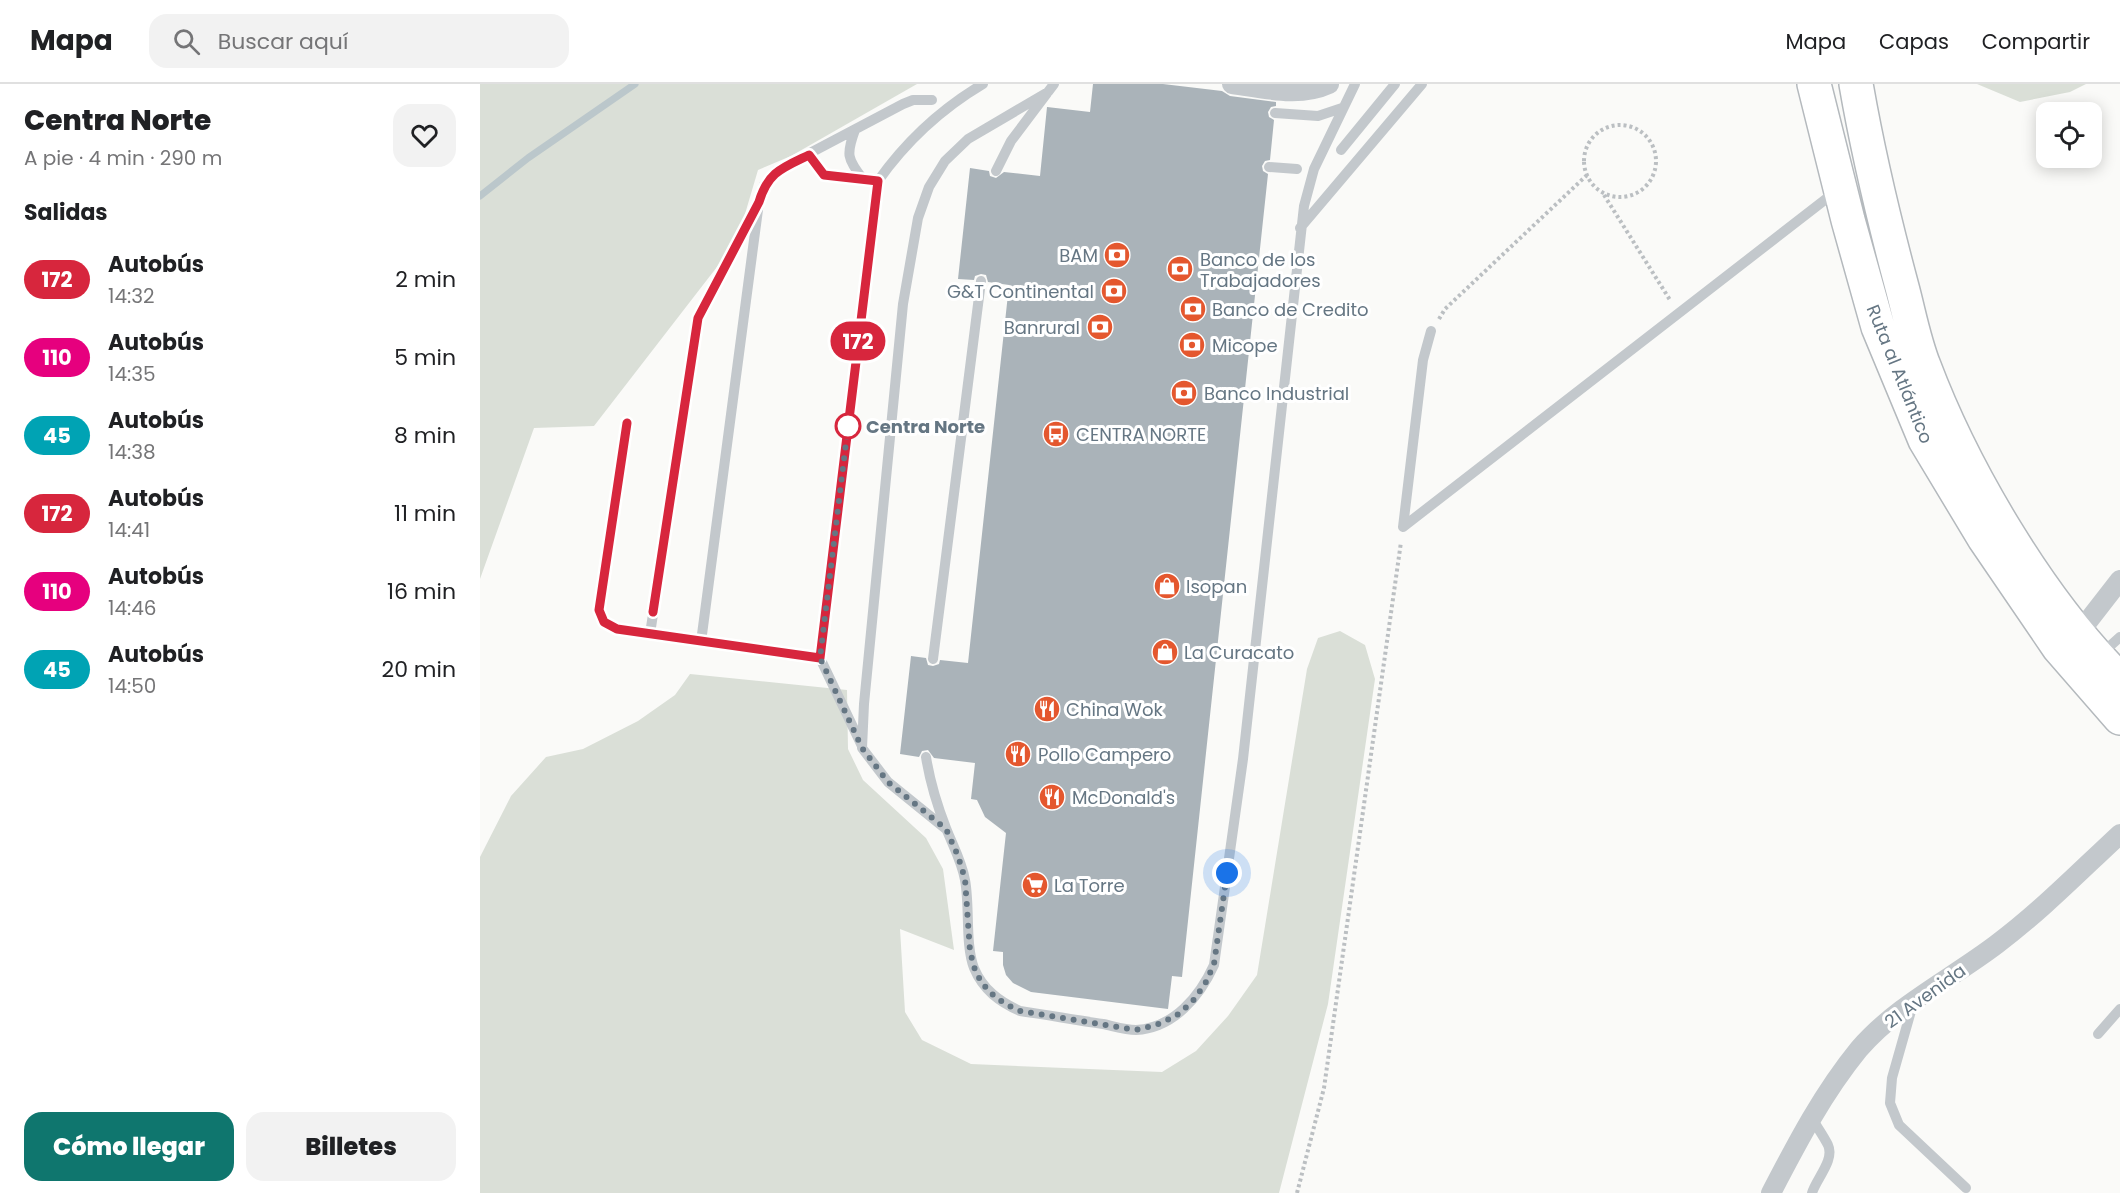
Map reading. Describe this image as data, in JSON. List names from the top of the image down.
{
  "streets": {
    "highway": ["Ruta al Atlántico"],
    "street": ["21 Avenida"]
  },
  "places": {
    "bank": [
      "BAM",
      "Banco de los Trabajadores",
      "G&T Continental",
      "Banco de Credito",
      "Banrural",
      "Micope",
      "Banco Industrial"
    ],
    "other": ["Centra Norte"],
    "bus stop": ["CENTRA NORTE"],
    "shop": ["Isopan", "La Curacato"],
    "restaurant": ["China Wok", "Pollo Campero", "McDonald's"],
    "supermarket": ["La Torre"]
  },
  "lines": ["bus line 172"],
  "page": {
    "header": "Mapa",
    "search": "Buscar aquí",
    "nav": ["Mapa", "Capas", "Compartir"],
    "heading": [
      ["Centra Norte", "A pie · 4 min · 290 m"],
      "Salidas"
    ],
    "on_map": "172",
    "list": [
      {
        "mark": "172",
        "name": "Autobús",
        "note": "14:32",
        "value": "2 min"
      },
      {
        "mark": "110",
        "name": "Autobús",
        "note": "14:35",
        "value": "5 min"
      },
      {
        "mark": "45",
        "name": "Autobús",
        "note": "14:38",
        "value": "8 min"
      },
      {
        "mark": "172",
        "name": "Autobús",
        "note": "14:41",
        "value": "11 min"
      },
      {
        "mark": "110",
        "name": "Autobús",
        "note": "14:46",
        "value": "16 min"
      },
      {
        "mark": "45",
        "name": "Autobús",
        "note": "14:50",
        "value": "20 min"
      }
    ],
    "buttons": ["Cómo llegar", "Billetes"]
  }
}
